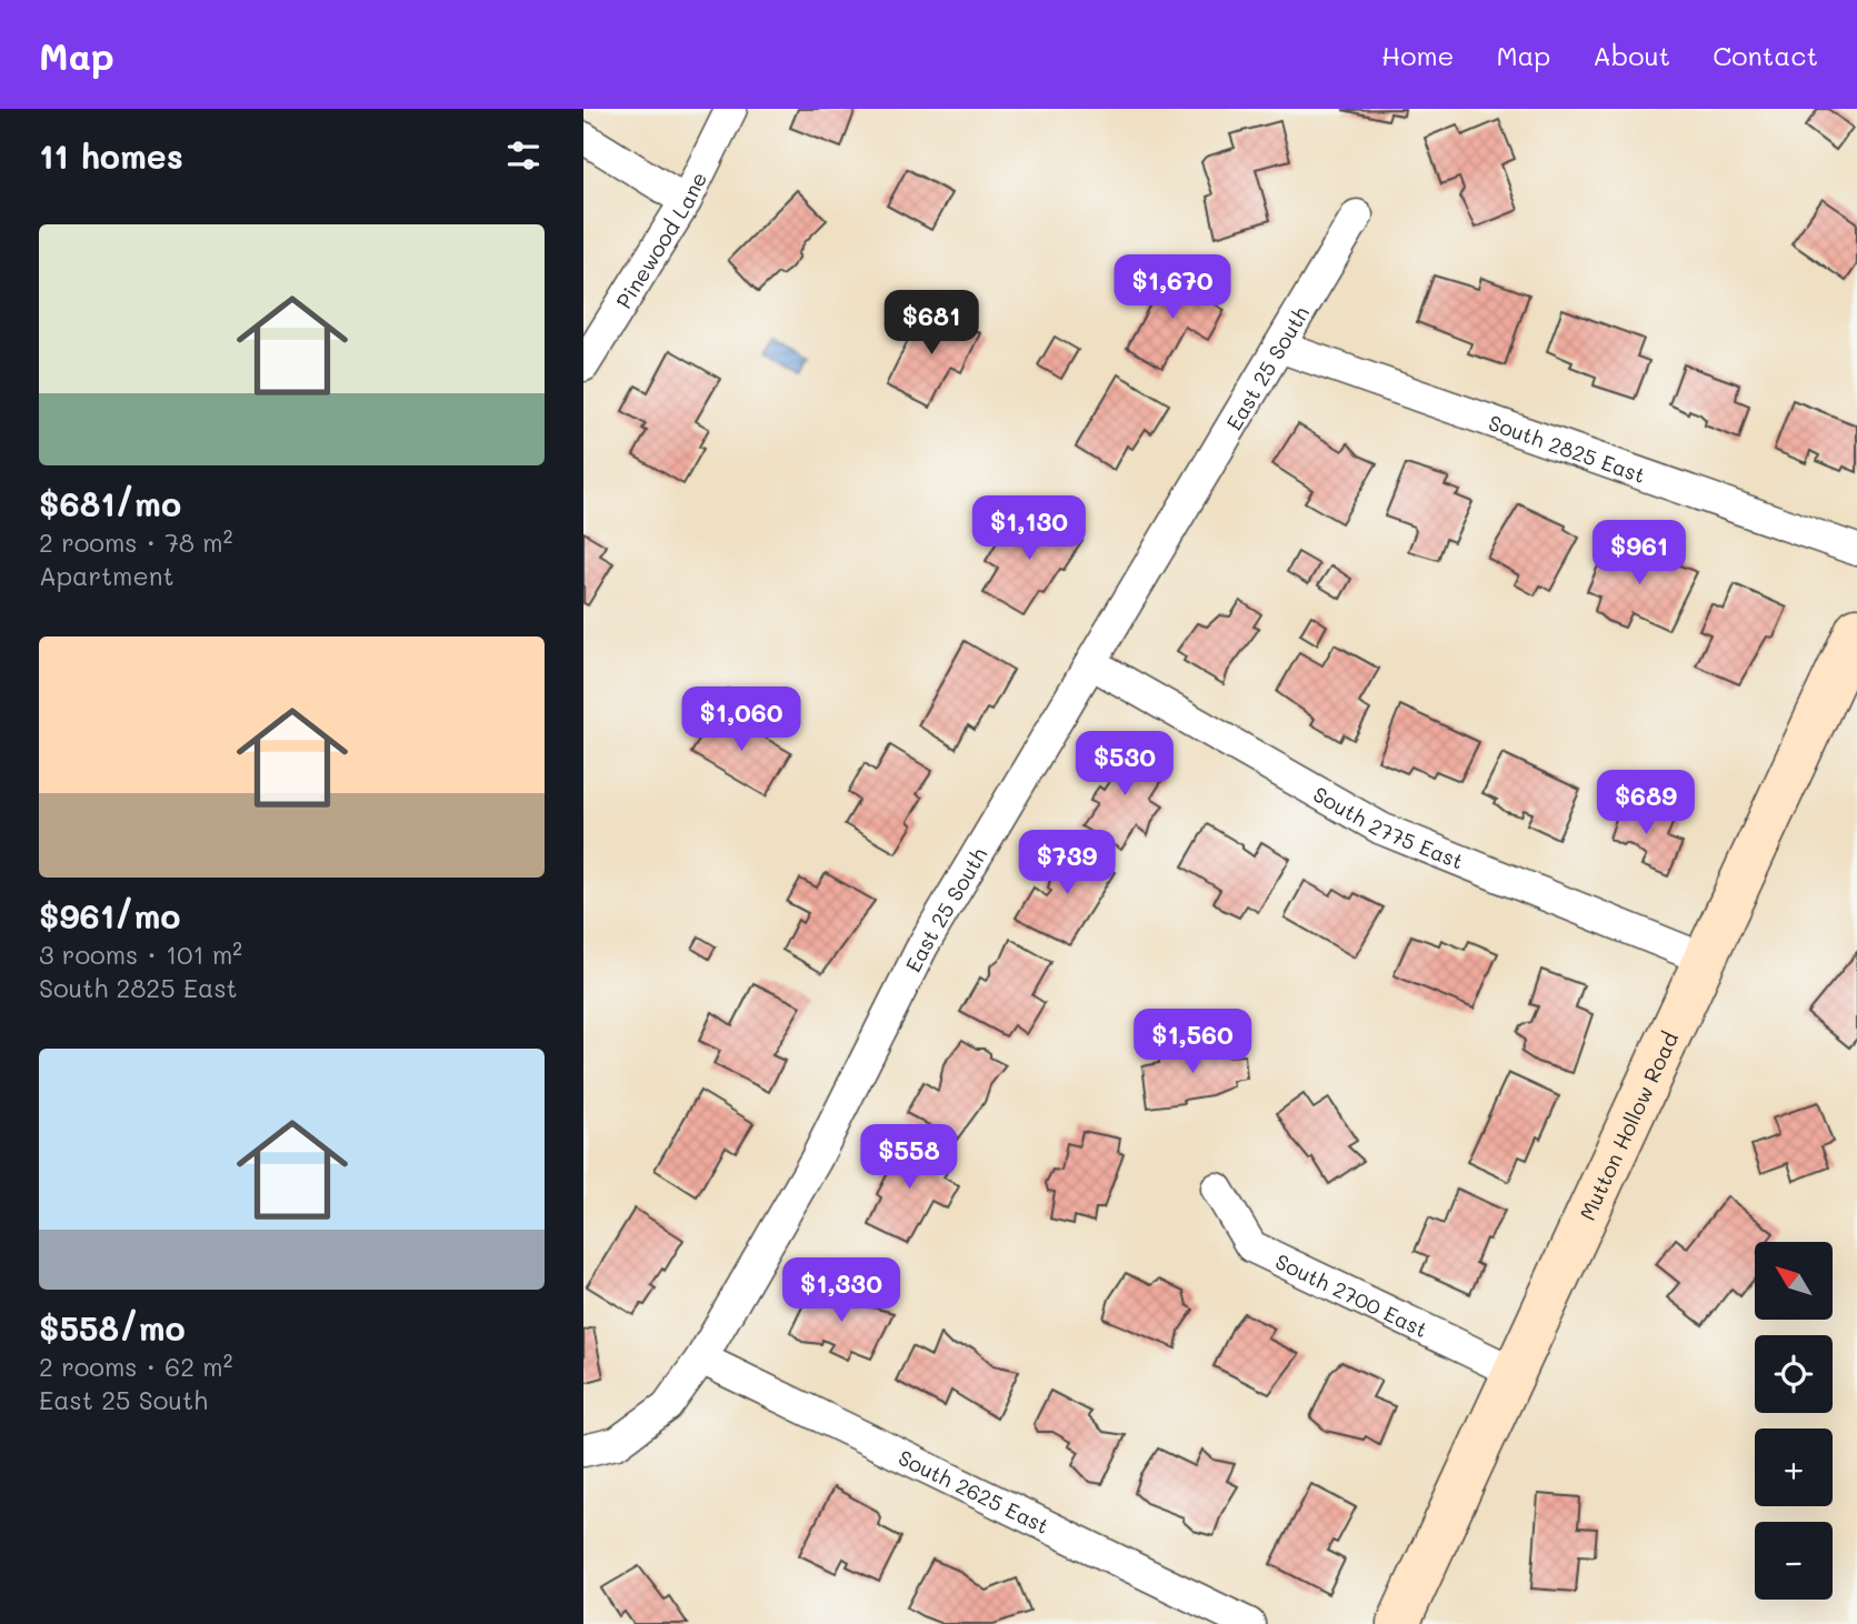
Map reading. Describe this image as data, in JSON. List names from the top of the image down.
{
  "streets": {
    "street": [
      "Pinewood Lane",
      "East 25 South",
      "South 2825 East",
      "South 2775 East",
      "Mutton Hollow Road",
      "South 2700 East",
      "South 2625 East"
    ]
  },
  "crossings": [
    ["East 25 South", "South 2825 East"],
    ["East 25 South", "South 2775 East"],
    ["East 25 South", "South 2625 East"],
    ["South 2775 East", "Mutton Hollow Road"],
    ["Mutton Hollow Road", "South 2700 East"]
  ],
  "north": "top left",
  "page": {
    "header": "Map",
    "nav": [
      "Home",
      "Map",
      "About",
      "Contact"
    ],
    "heading": "11 homes",
    "list": [
      {
        "name": "$681/mo",
        "note": "2 rooms · 78 m² · Apartment"
      },
      {
        "name": "$961/mo",
        "note": "3 rooms · 101 m² · South 2825 East"
      },
      {
        "name": "$558/mo",
        "note": "2 rooms · 62 m² · East 25 South"
      }
    ],
    "price": [
      "$1,670",
      "$681",
      "$1,130",
      "$961",
      "$1,060",
      "$530",
      "$689",
      "$739",
      "$1,560",
      "$558",
      "$1,330"
    ],
    "map_buttons": ["+", "−"]
  }
}
